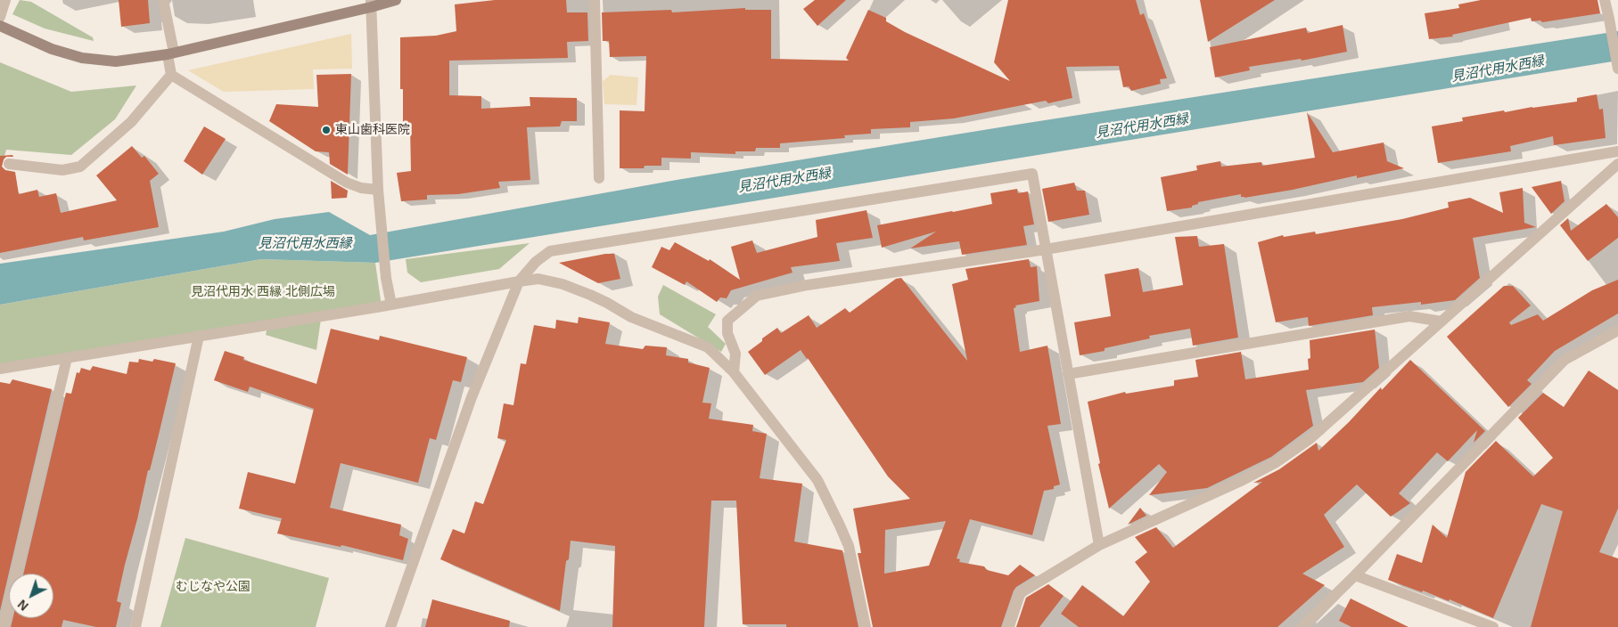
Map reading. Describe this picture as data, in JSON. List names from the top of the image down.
{
  "water": ["見沼代用水西緑", "見沼代用水西縁"],
  "parks": ["見沼代用水 西縁 北側広場", "むじなや公園"],
  "places": ["東山歯科医院"],
  "north": "bottom left"
}
